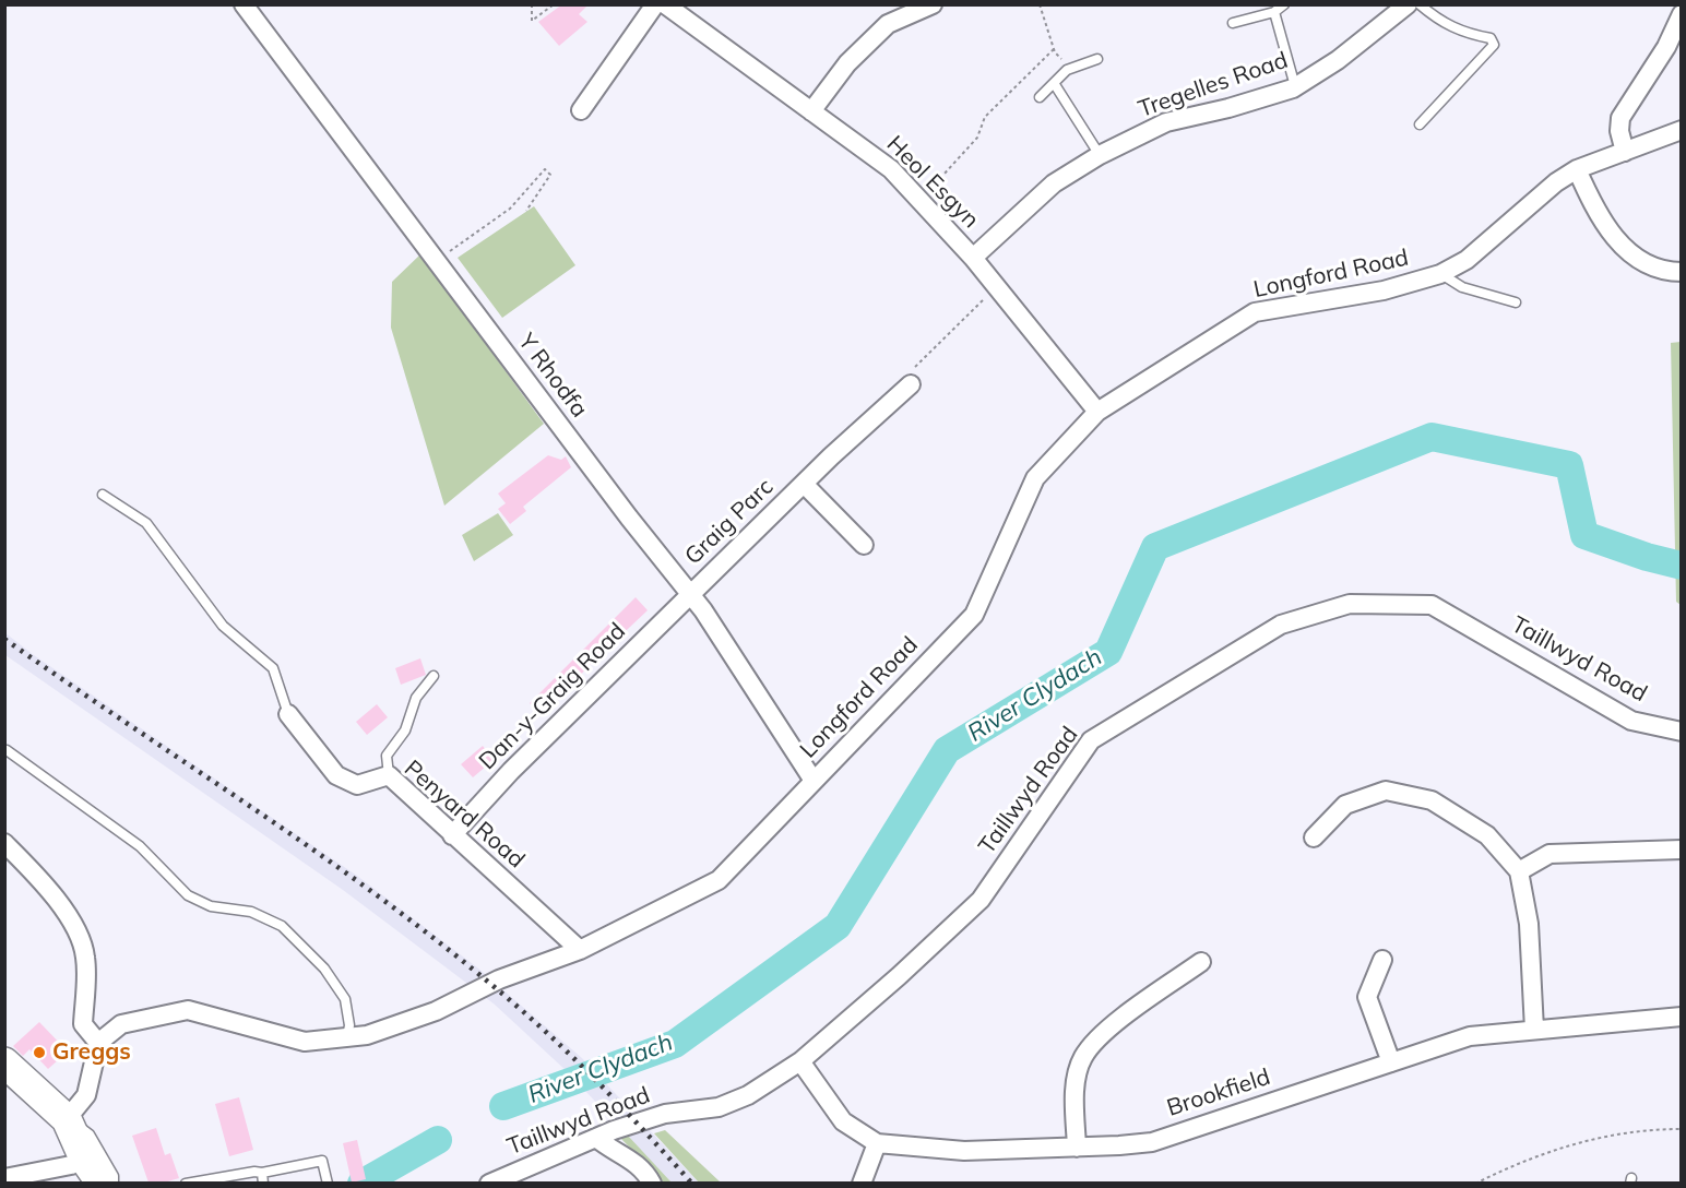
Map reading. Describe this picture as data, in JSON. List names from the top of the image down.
{
  "streets": {
    "street": [
      "Tregelles Road",
      "Heol Esgyn",
      "Longford Road",
      "Y Rhodfa",
      "Graig Parc",
      "Taillwyd Road",
      "Dan-y-Graig Road",
      "Penyard Road",
      "Brookfield"
    ]
  },
  "crossings": [
    ["Tregelles Road", "Heol Esgyn"],
    ["Heol Esgyn", "Longford Road"],
    ["Longford Road", "Y Rhodfa"],
    ["Longford Road", "Penyard Road"],
    ["Y Rhodfa", "Graig Parc"],
    ["Y Rhodfa", "Dan-y-Graig Road"],
    ["Graig Parc", "Dan-y-Graig Road"],
    ["Taillwyd Road", "Brookfield"],
    ["Dan-y-Graig Road", "Penyard Road"]
  ],
  "water": ["River Clydach"],
  "places": ["Greggs"]
}
